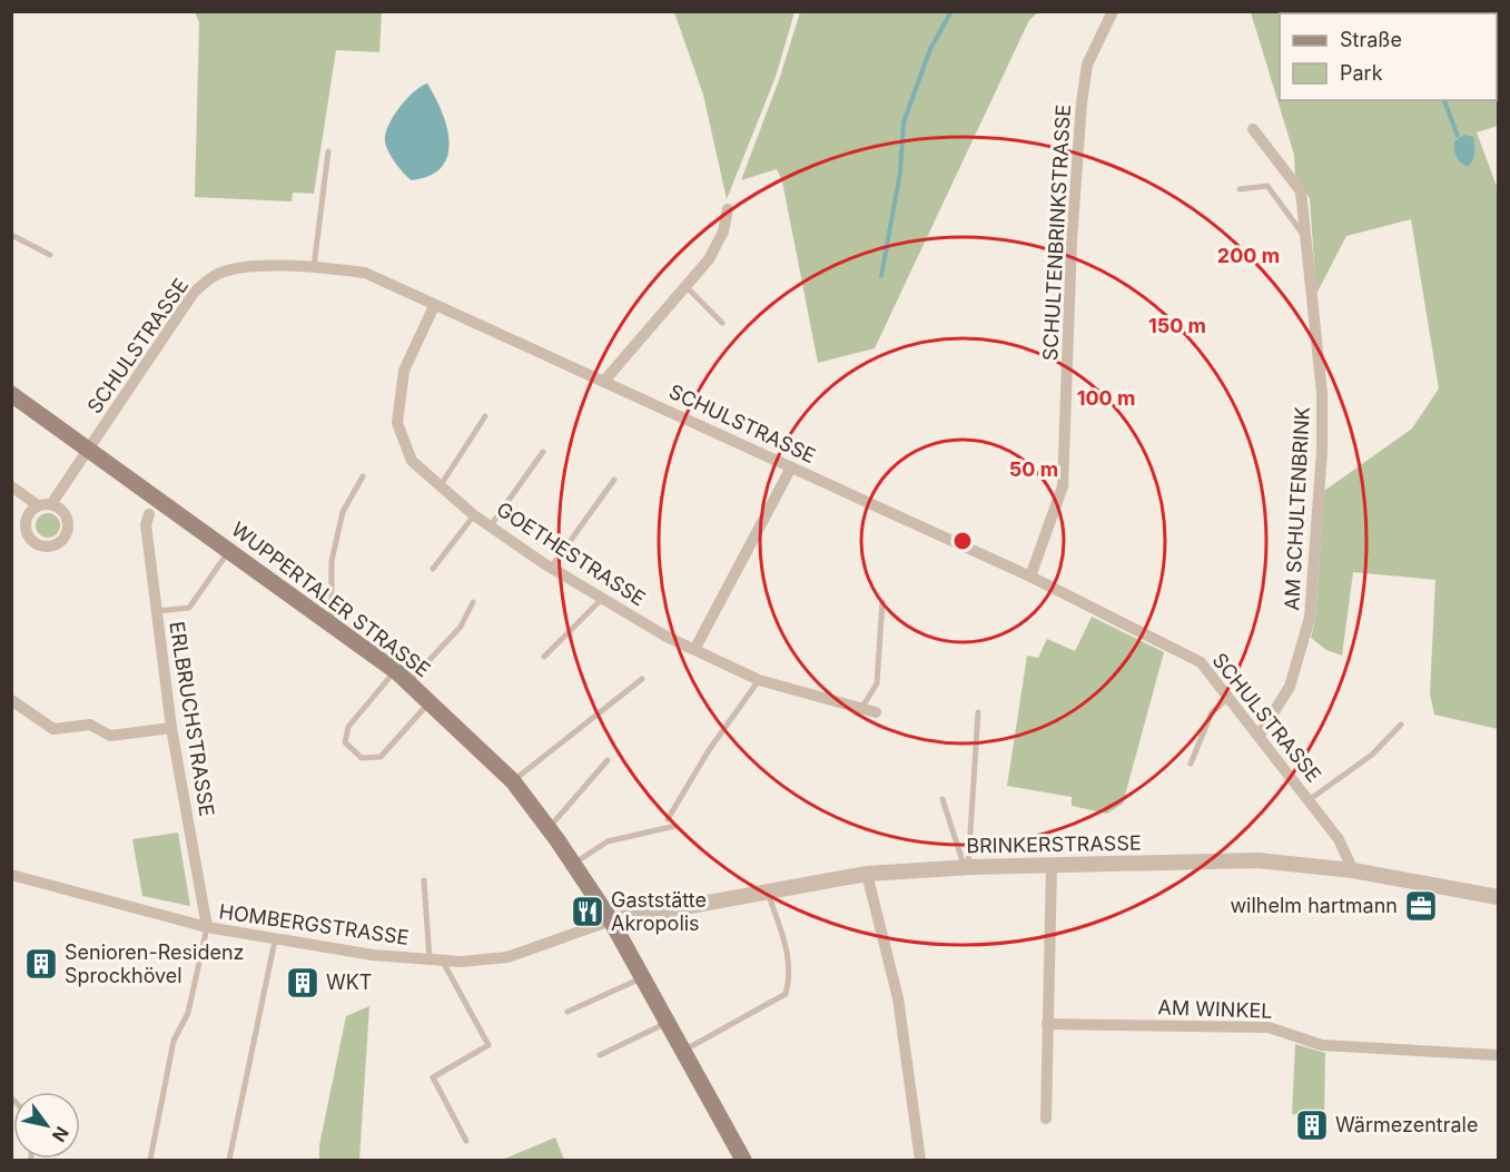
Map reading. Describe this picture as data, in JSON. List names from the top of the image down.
{
  "streets": {
    "main road": ["WUPPERTALER STRASSE"],
    "street": [
      "SCHULTENBRINKSTRASSE",
      "SCHULSTRASSE",
      "AM SCHULTENBRINK",
      "GOETHESTRASSE",
      "ERLBRUCHSTRASSE",
      "BRINKERSTRASSE",
      "HOMBERGSTRASSE",
      "AM WINKEL"
    ]
  },
  "crossings": [
    ["SCHULTENBRINKSTRASSE", "SCHULSTRASSE"],
    ["SCHULSTRASSE", "AM SCHULTENBRINK"],
    ["SCHULSTRASSE", "GOETHESTRASSE"],
    ["SCHULSTRASSE", "WUPPERTALER STRASSE"],
    ["SCHULSTRASSE", "BRINKERSTRASSE"],
    ["WUPPERTALER STRASSE", "BRINKERSTRASSE"],
    ["WUPPERTALER STRASSE", "HOMBERGSTRASSE"],
    ["ERLBRUCHSTRASSE", "HOMBERGSTRASSE"],
    ["BRINKERSTRASSE", "HOMBERGSTRASSE"]
  ],
  "places": {
    "office": ["wilhelm hartmann"],
    "restaurant": ["Gaststätte Akropolis"],
    "building": ["Senioren-Residenz Sprockhövel", "WKT", "Wärmezentrale"]
  },
  "legend": ["Straße", "Park"],
  "north": "bottom right",
  "rings": [
    "200 m",
    "150 m",
    "100 m",
    "50 m"
  ]
}
